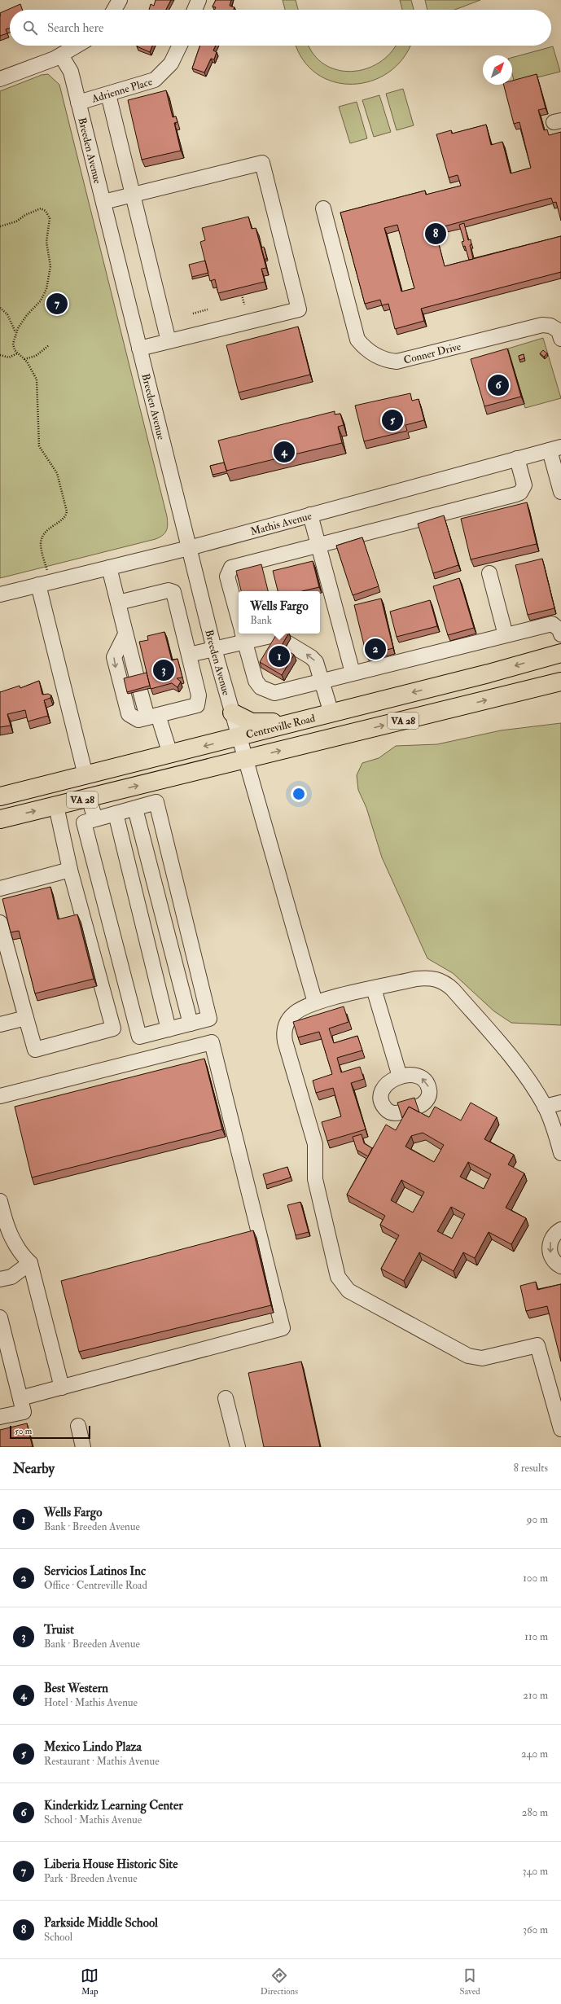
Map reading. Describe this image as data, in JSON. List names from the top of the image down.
{
  "streets": {
    "highway": ["VA 28", "Centreville Road"],
    "street": [
      "Adrienne Place",
      "Breeden Avenue",
      "Conner Drive",
      "Mathis Avenue"
    ]
  },
  "crossings": [
    ["Adrienne Place", "Breeden Avenue"],
    ["Breeden Avenue", "Mathis Avenue"],
    ["Breeden Avenue", "VA 28"],
    ["Breeden Avenue", "Centreville Road"]
  ],
  "scale_bar": "50 m",
  "north": "top right",
  "page": {
    "search": "Search here",
    "pins": [
      "8",
      "7",
      "6",
      "5",
      "4",
      "2",
      "1",
      "3"
    ],
    "popup": ["Wells Fargo", "Bank"],
    "scale": "50 m",
    "heading": ["Nearby", "8 results"],
    "list": [
      {
        "mark": "1",
        "name": "Wells Fargo",
        "note": "Bank · Breeden Avenue",
        "value": "90 m"
      },
      {
        "mark": "2",
        "name": "Servicios Latinos Inc",
        "note": "Office · Centreville Road",
        "value": "100 m"
      },
      {
        "mark": "3",
        "name": "Truist",
        "note": "Bank · Breeden Avenue",
        "value": "110 m"
      },
      {
        "mark": "4",
        "name": "Best Western",
        "note": "Hotel · Mathis Avenue",
        "value": "210 m"
      },
      {
        "mark": "5",
        "name": "Mexico Lindo Plaza",
        "note": "Restaurant · Mathis Avenue",
        "value": "240 m"
      },
      {
        "mark": "6",
        "name": "Kinderkidz Learning Center",
        "note": "School · Mathis Avenue",
        "value": "280 m"
      },
      {
        "mark": "7",
        "name": "Liberia House Historic Site",
        "note": "Park · Breeden Avenue",
        "value": "340 m"
      },
      {
        "mark": "8",
        "name": "Parkside Middle School",
        "note": "School",
        "value": "360 m"
      }
    ],
    "nav": ["Map", "Directions", "Saved"]
  }
}
